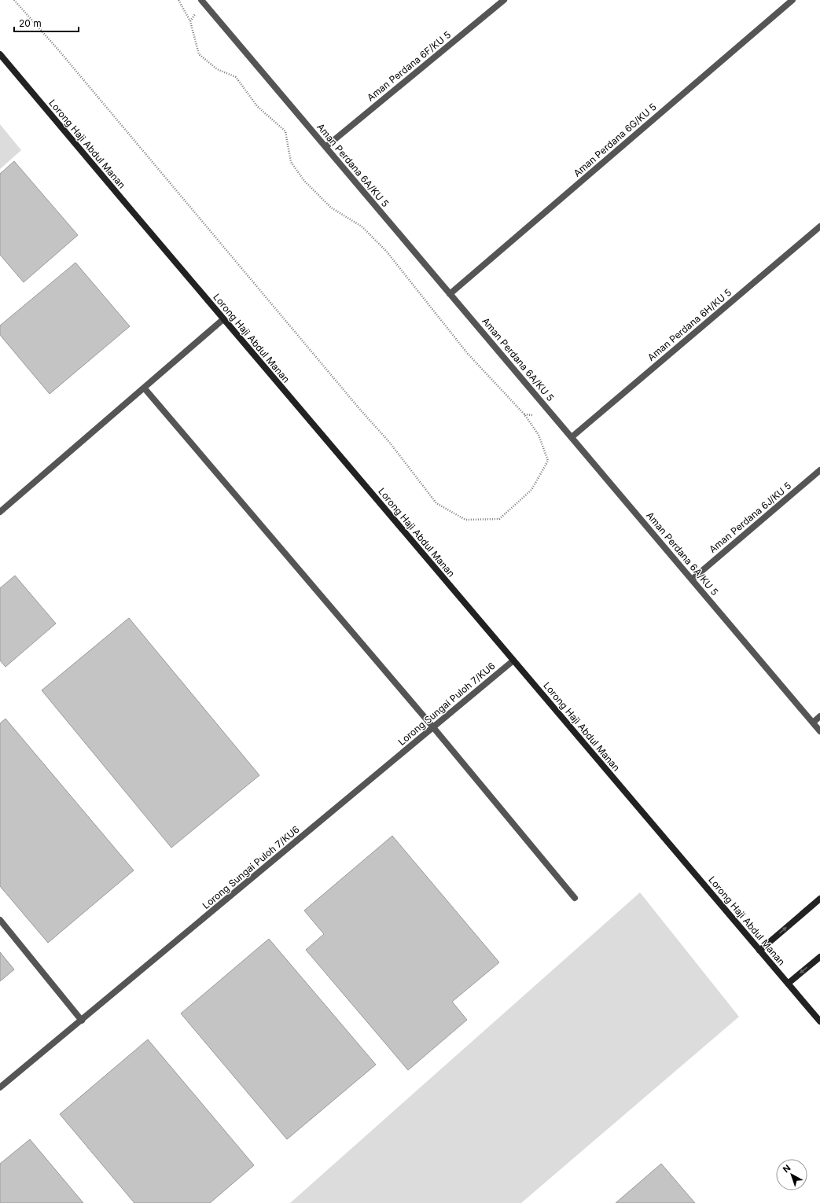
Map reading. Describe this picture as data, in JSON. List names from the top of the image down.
{
  "streets": {
    "street": [
      "Aman Perdana 6F/KU 5",
      "Aman Perdana 6G/KU 5",
      "Lorong Haji Abdul Manan",
      "Aman Perdana 6A/KU 5",
      "Aman Perdana 6H/KU 5",
      "Aman Perdana 6J/KU 5",
      "Lorong Sungai Puloh 7/KU6"
    ]
  },
  "crossings": [
    ["Aman Perdana 6F/KU 5", "Aman Perdana 6A/KU 5"],
    ["Aman Perdana 6G/KU 5", "Aman Perdana 6A/KU 5"],
    ["Lorong Haji Abdul Manan", "Lorong Sungai Puloh 7/KU6"],
    ["Aman Perdana 6A/KU 5", "Aman Perdana 6H/KU 5"],
    ["Aman Perdana 6A/KU 5", "Aman Perdana 6J/KU 5"]
  ],
  "scale_bar": "20 m",
  "north": "top left"
}
